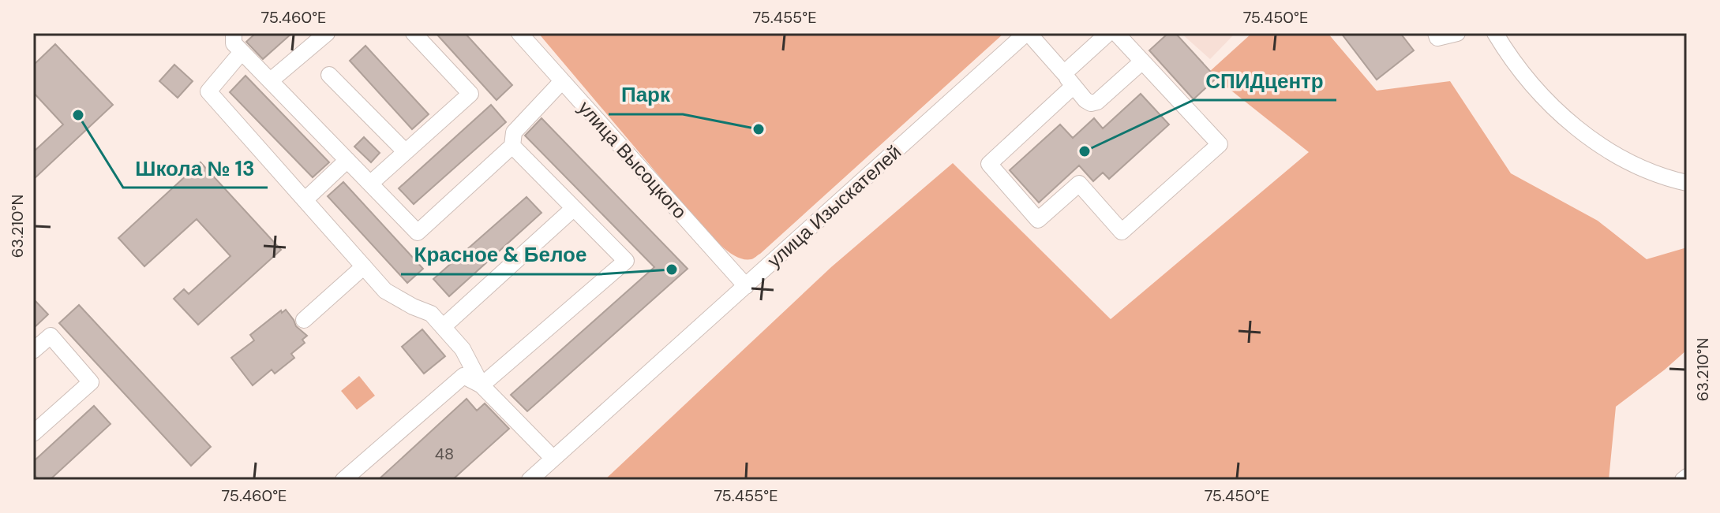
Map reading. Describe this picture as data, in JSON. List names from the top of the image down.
{
  "streets": {
    "street": ["улица Высоцкого", "улица Изыскателей"]
  },
  "crossings": [
    ["улица Высоцкого", "улица Изыскателей"]
  ],
  "places": [
    "Школа № 13",
    "Парк",
    "СПИДцентр",
    "Красное & Белое"
  ],
  "house_numbers": ["48"],
  "coordinates": [
    "75.460°E",
    "75.455°E",
    "75.450°E",
    "63.210°N"
  ]
}
